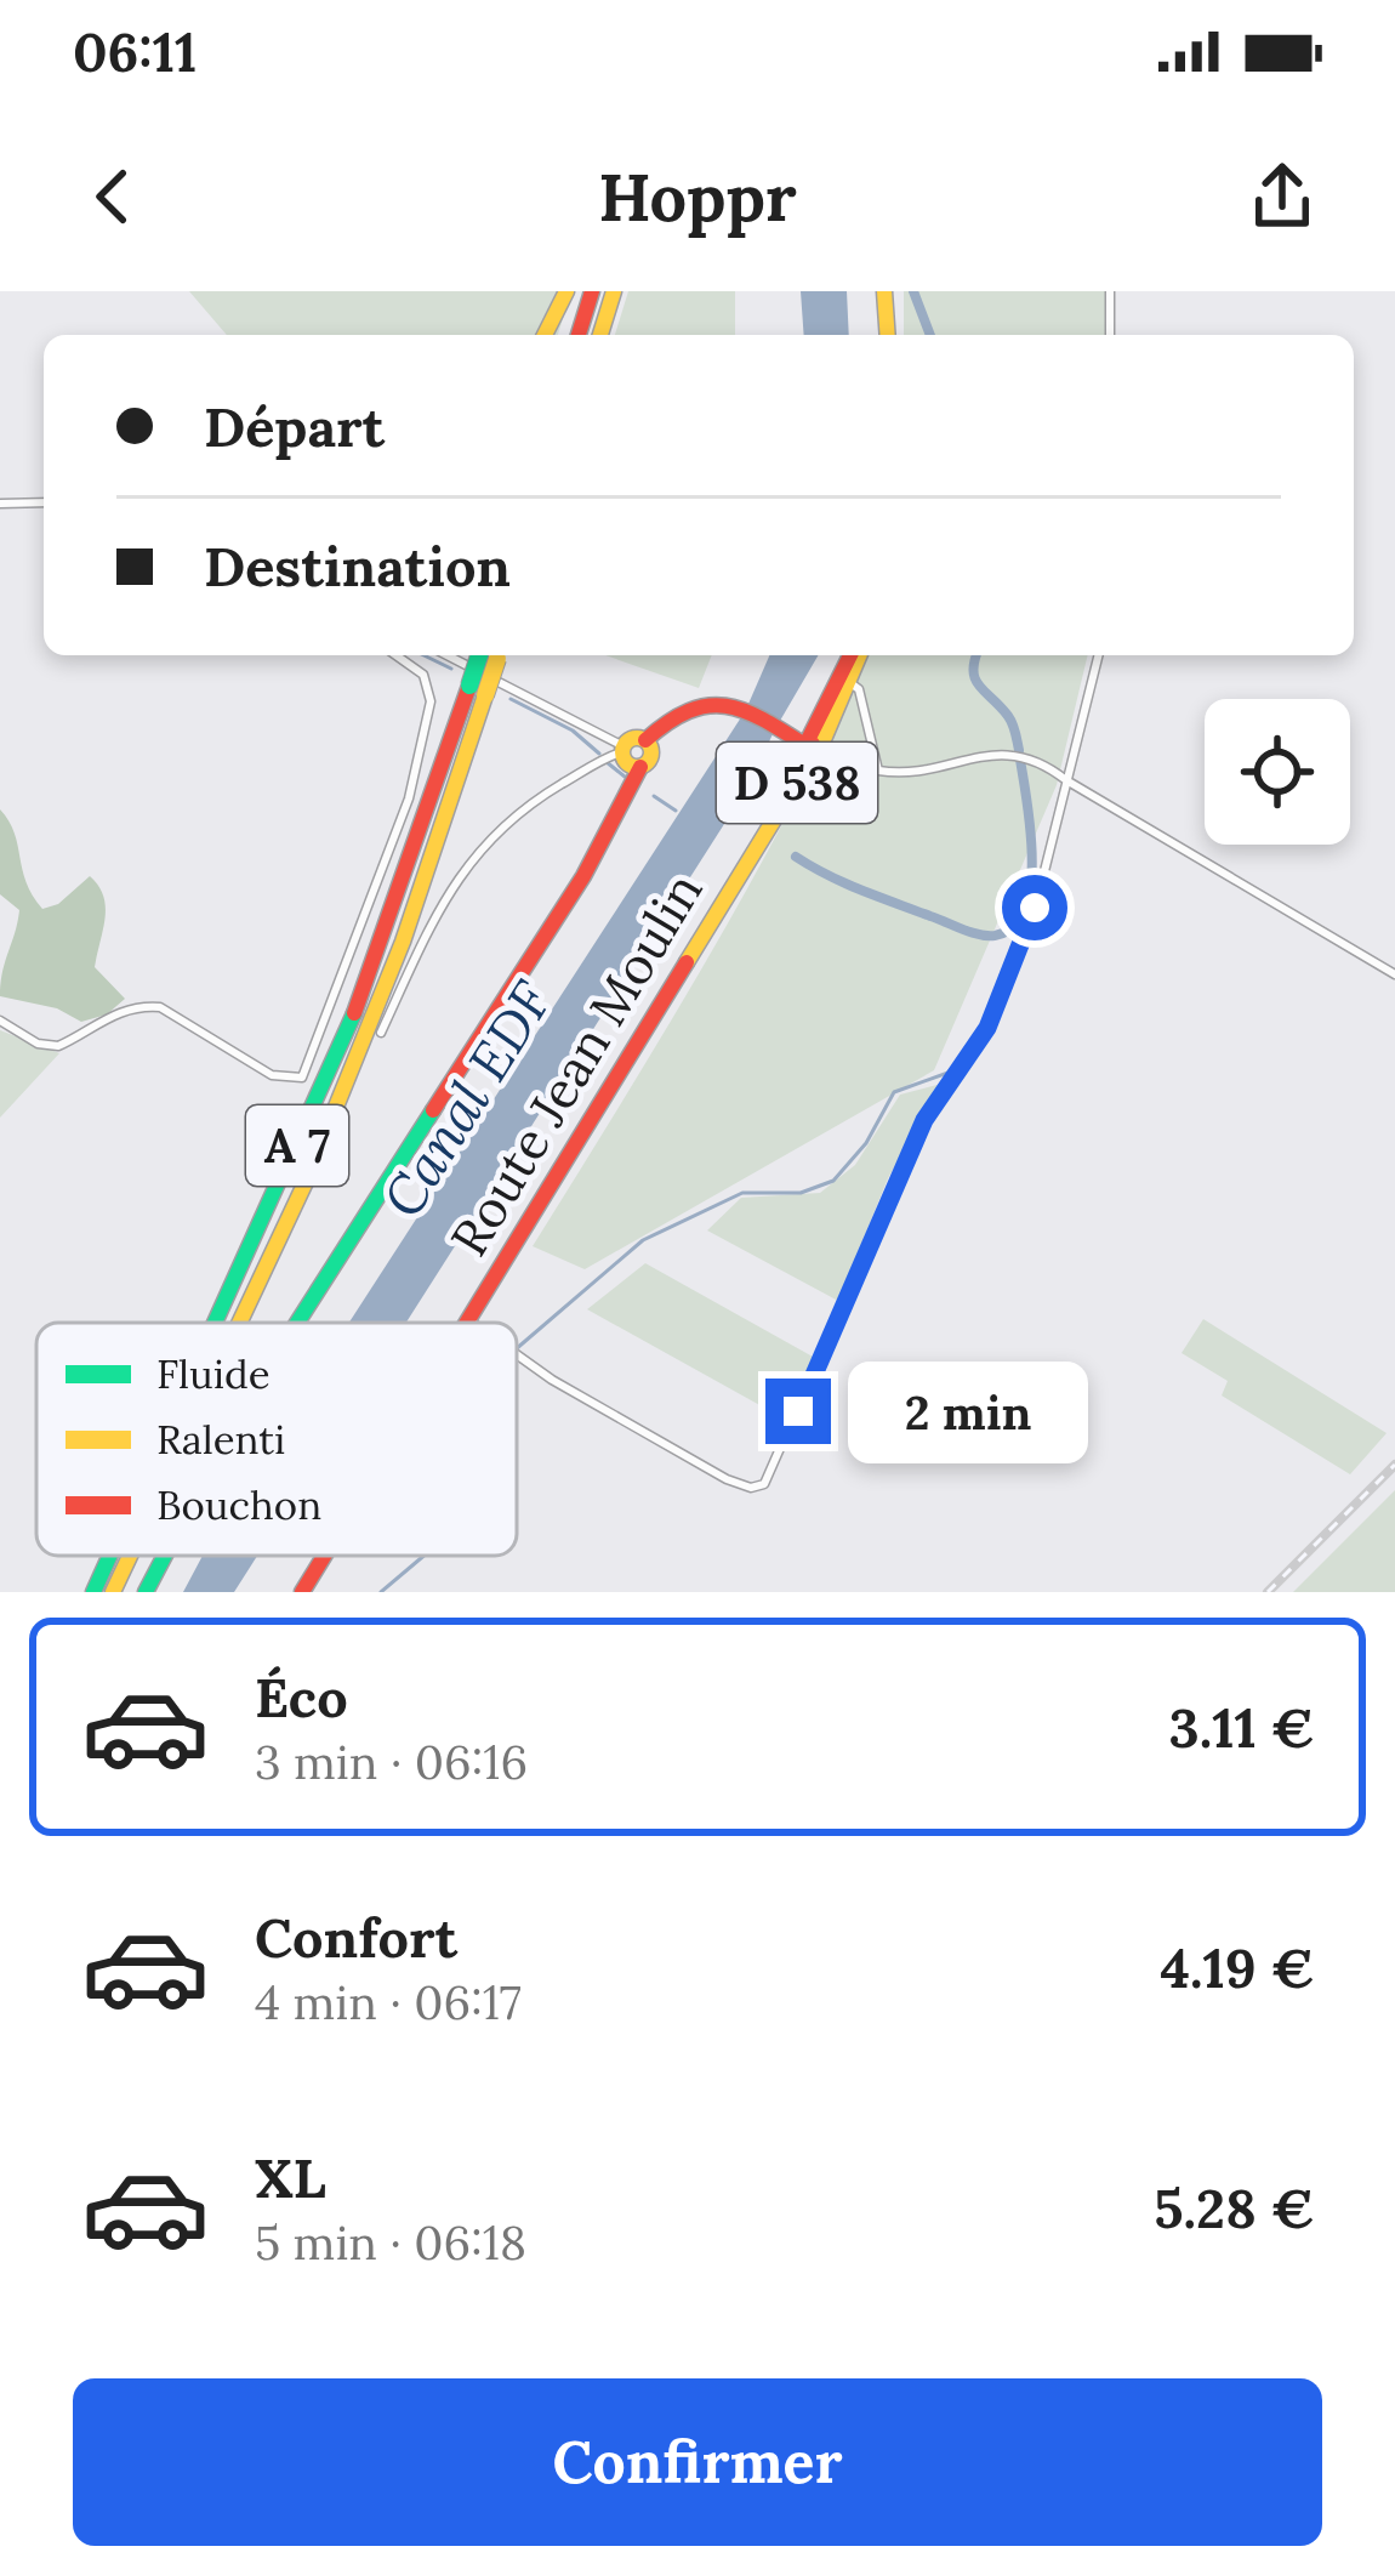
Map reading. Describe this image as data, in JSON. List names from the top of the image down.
{
  "streets": {
    "main road": ["D 538", "Route Jean Moulin", "A 7"]
  },
  "crossings": [
    ["D 538", "Route Jean Moulin"]
  ],
  "water": ["Canal EDF"],
  "legend": ["Fluide", "Ralenti", "Bouchon"],
  "page": {
    "status": "06:11",
    "header": "Hoppr",
    "banner": ["Départ", "Destination"],
    "bubble": "2 min",
    "list": [
      {
        "name": "Éco",
        "note": "3 min · 06:16",
        "value": "3.11 €"
      },
      {
        "name": "Confort",
        "note": "4 min · 06:17",
        "value": "4.19 €"
      },
      {
        "name": "XL",
        "note": "5 min · 06:18",
        "value": "5.28 €"
      }
    ],
    "buttons": "Confirmer"
  }
}
